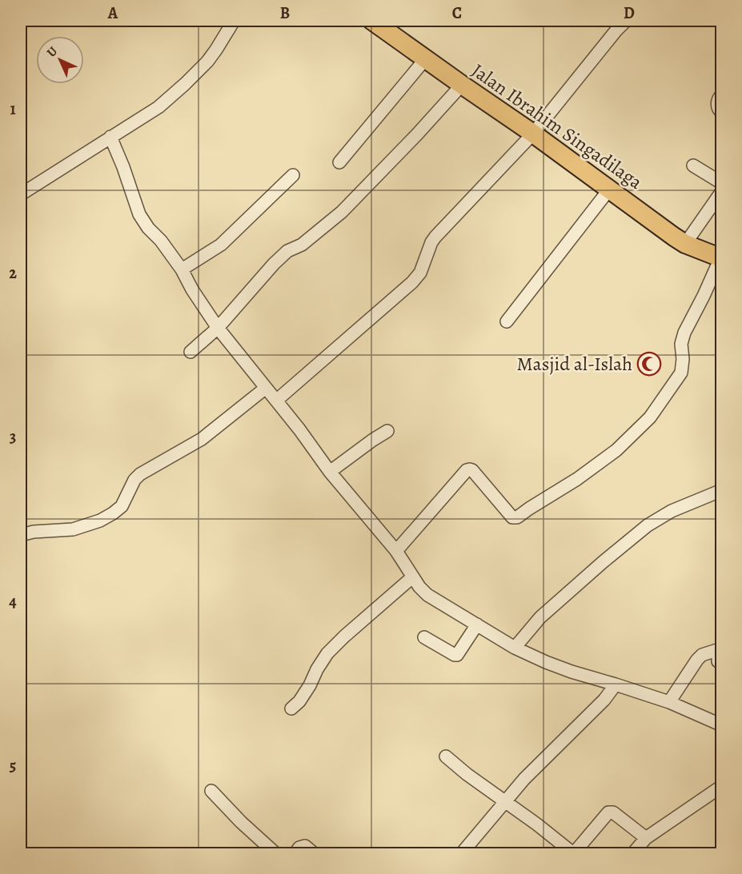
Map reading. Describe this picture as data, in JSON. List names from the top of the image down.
{
  "streets": {
    "highway": ["Jalan Ibrahim Singadilaga"]
  },
  "places": {
    "mosque": ["Masjid al-Islah"]
  },
  "north": "top left",
  "grid": {
    "columns": [
      "A",
      "B",
      "C",
      "D"
    ],
    "rows": [
      "1",
      "2",
      "3",
      "4",
      "5"
    ]
  }
}
